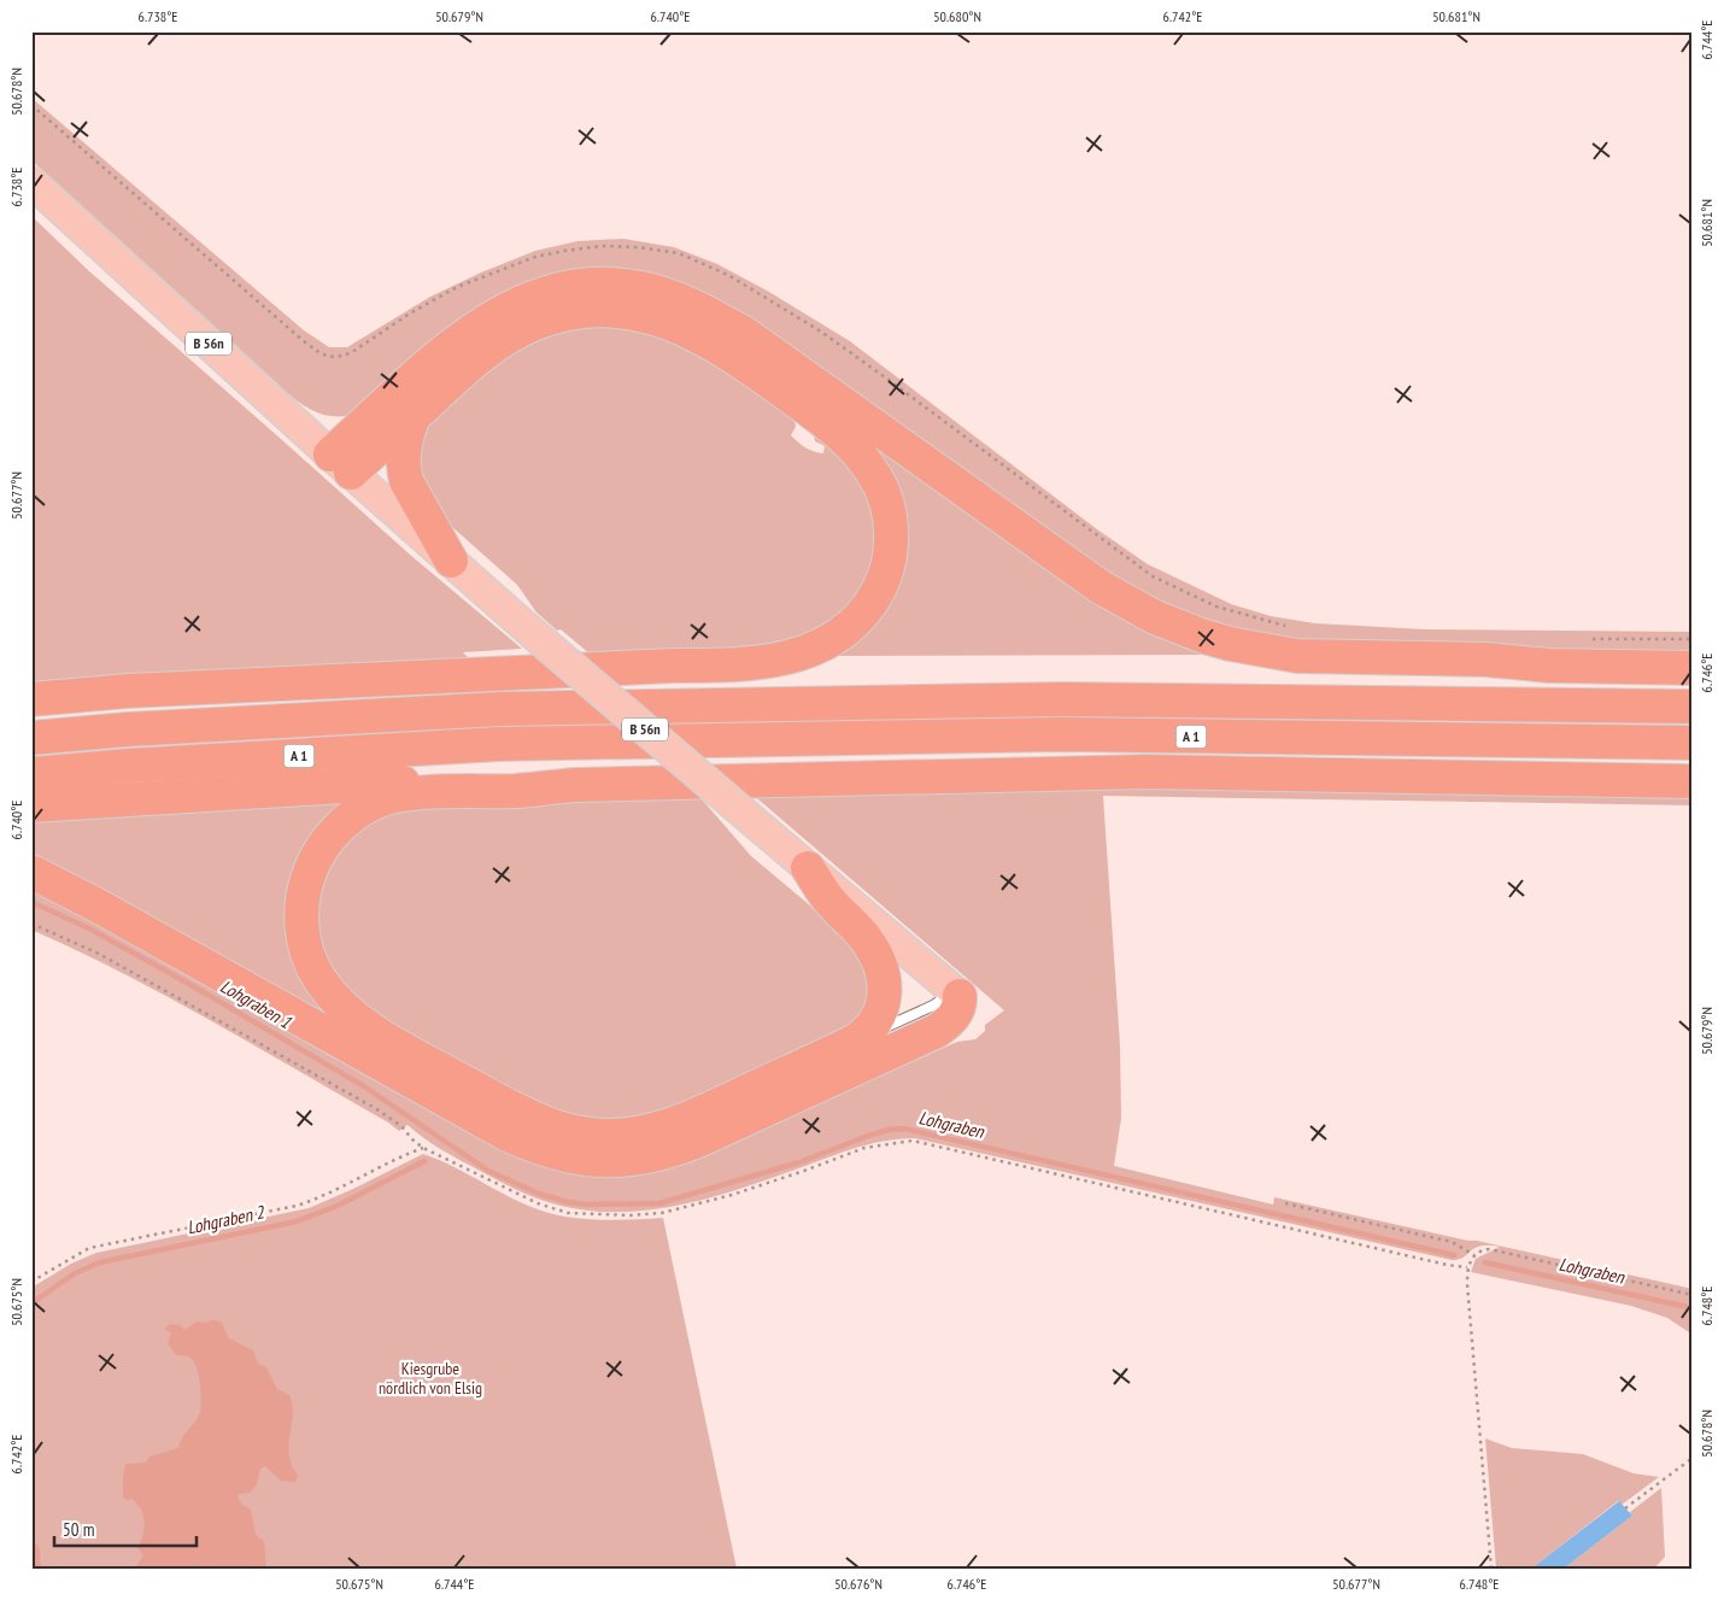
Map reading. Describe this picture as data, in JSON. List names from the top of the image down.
{
  "streets": {
    "highway": ["A 1"],
    "main road": ["B 56n"]
  },
  "water": ["Lohgraben 1", "Lohgraben", "Lohgraben 2"],
  "parks": ["Kiesgrube nördlich von Elsig"],
  "scale_bar": "50 m",
  "coordinates": [
    "6.738°E",
    "50.679°N",
    "6.740°E",
    "50.680°N",
    "6.742°E",
    "50.681°N",
    "6.744°E",
    "50.678°N",
    "50.677°N",
    "6.746°E",
    "50.675°N",
    "6.748°E",
    "50.676°N"
  ]
}
